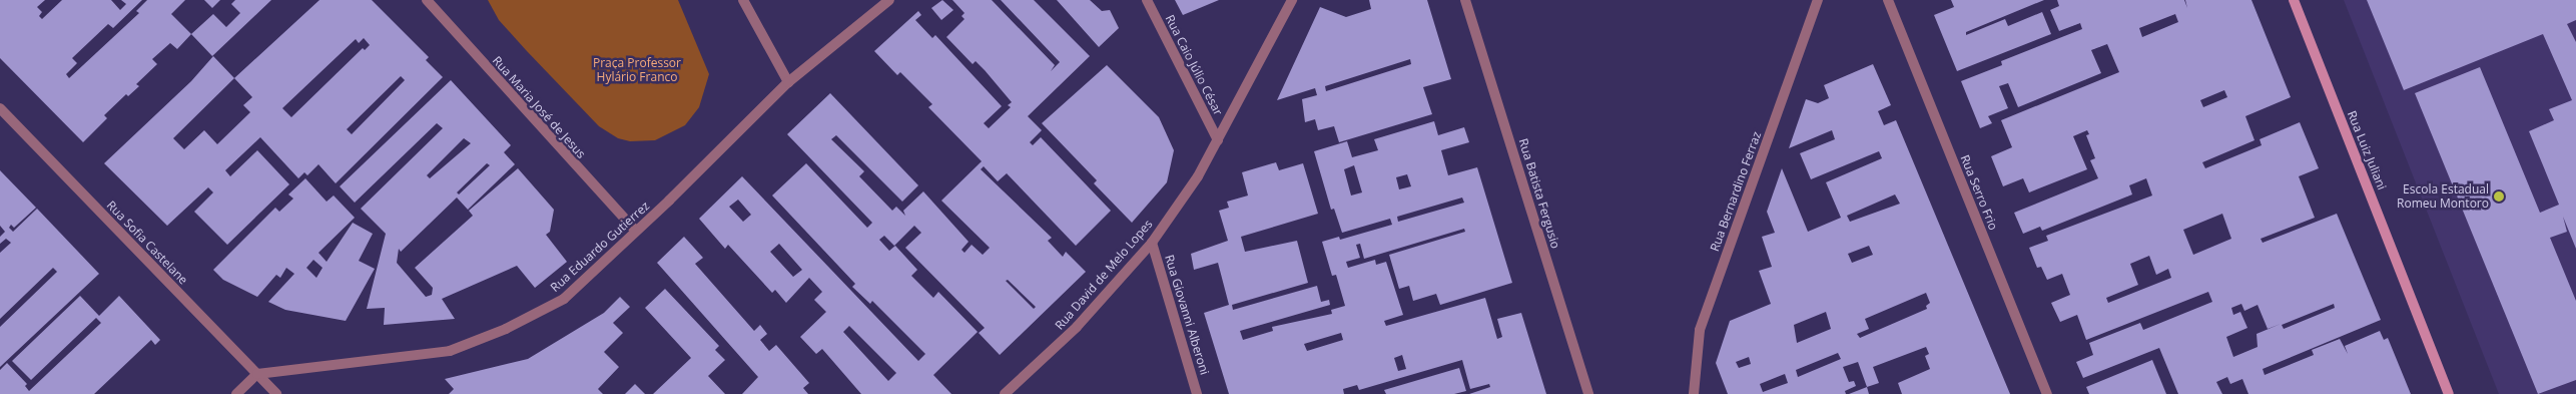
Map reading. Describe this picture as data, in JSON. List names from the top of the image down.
{
  "streets": {
    "street": [
      "Rua Caio Júlio César",
      "Rua Maria José de Jesus",
      "Rua Luiz Juliani",
      "Rua Bernardino Ferraz",
      "Rua Serro Frio",
      "Rua Batista Fergusio",
      "Rua Sofia Castelane",
      "Rua Eduardo Gutierrez",
      "Rua David de Melo Lopes",
      "Rua Giovanni Alberoni"
    ]
  },
  "crossings": [
    ["Rua Caio Júlio César", "Rua David de Melo Lopes"],
    ["Rua Maria José de Jesus", "Rua Eduardo Gutierrez"],
    ["Rua Sofia Castelane", "Rua Eduardo Gutierrez"],
    ["Rua David de Melo Lopes", "Rua Giovanni Alberoni"]
  ],
  "parks": ["Praça Professor Hylário Franco"],
  "places": ["Escola Estadual Romeu Montoro"]
}
